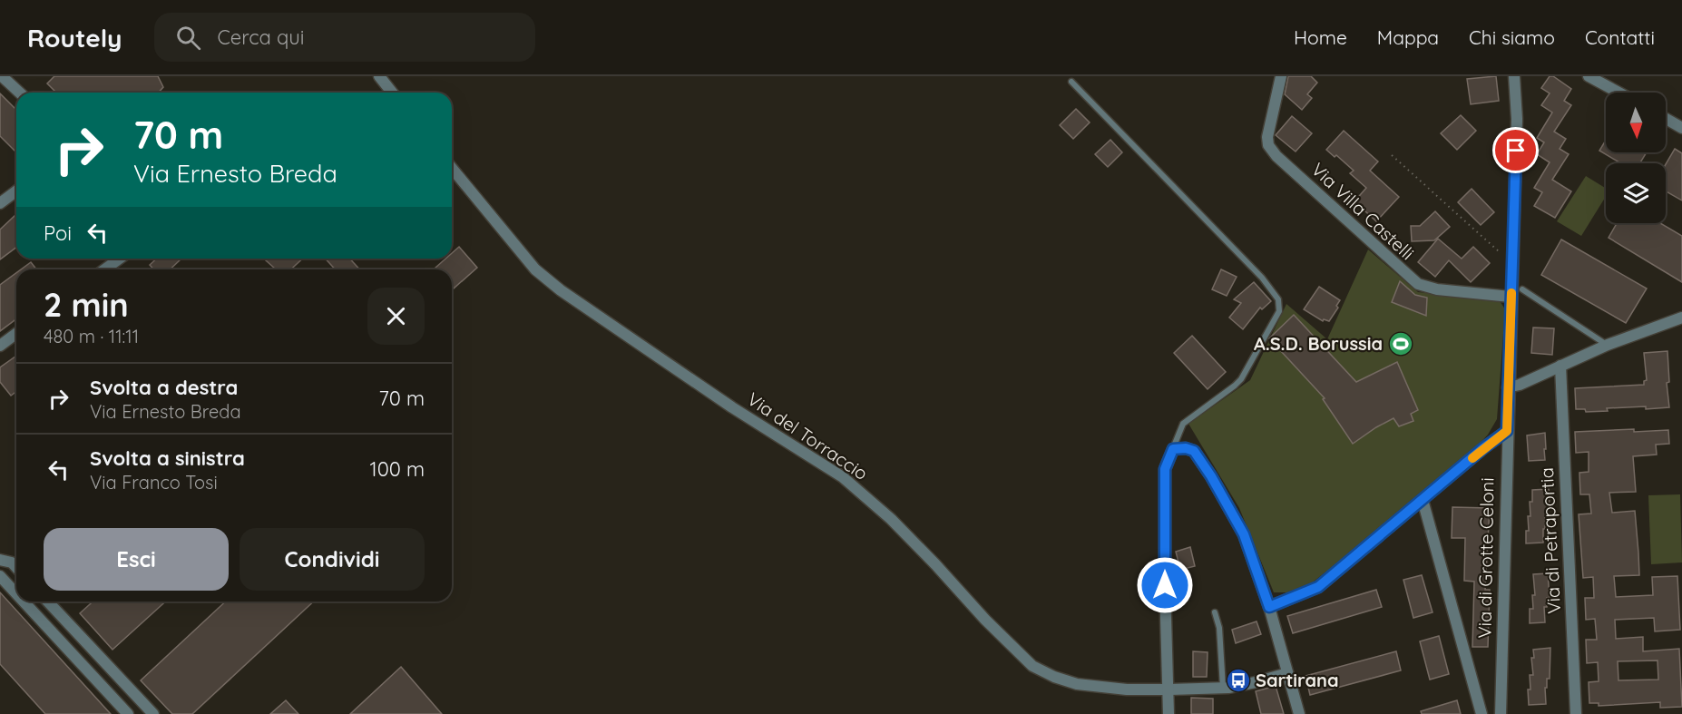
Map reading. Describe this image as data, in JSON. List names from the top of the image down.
{
  "streets": {
    "street": [
      "Via Villa Castelli",
      "Via del Torraccio",
      "Via di Petraportia",
      "Via di Grotte Celoni"
    ]
  },
  "crossings": [
    ["Via Villa Castelli", "Via di Grotte Celoni"]
  ],
  "places": {
    "sports": ["A.S.D. Borussia"],
    "bus stop": ["Sartirana"]
  },
  "north": "bottom",
  "page": {
    "header": "Routely",
    "search": "Cerca qui",
    "nav": [
      "Home",
      "Mappa",
      "Chi siamo",
      "Contatti"
    ],
    "turn": ["70 m", "Via Ernesto Breda"],
    "then": "Poi",
    "heading": ["2 min", "480 m · 11:11"],
    "list": [
      {
        "name": "Svolta a destra",
        "note": "Via Ernesto Breda",
        "value": "70 m"
      },
      {
        "name": "Svolta a sinistra",
        "note": "Via Franco Tosi",
        "value": "100 m"
      }
    ],
    "buttons": ["Esci", "Condividi"]
  }
}
